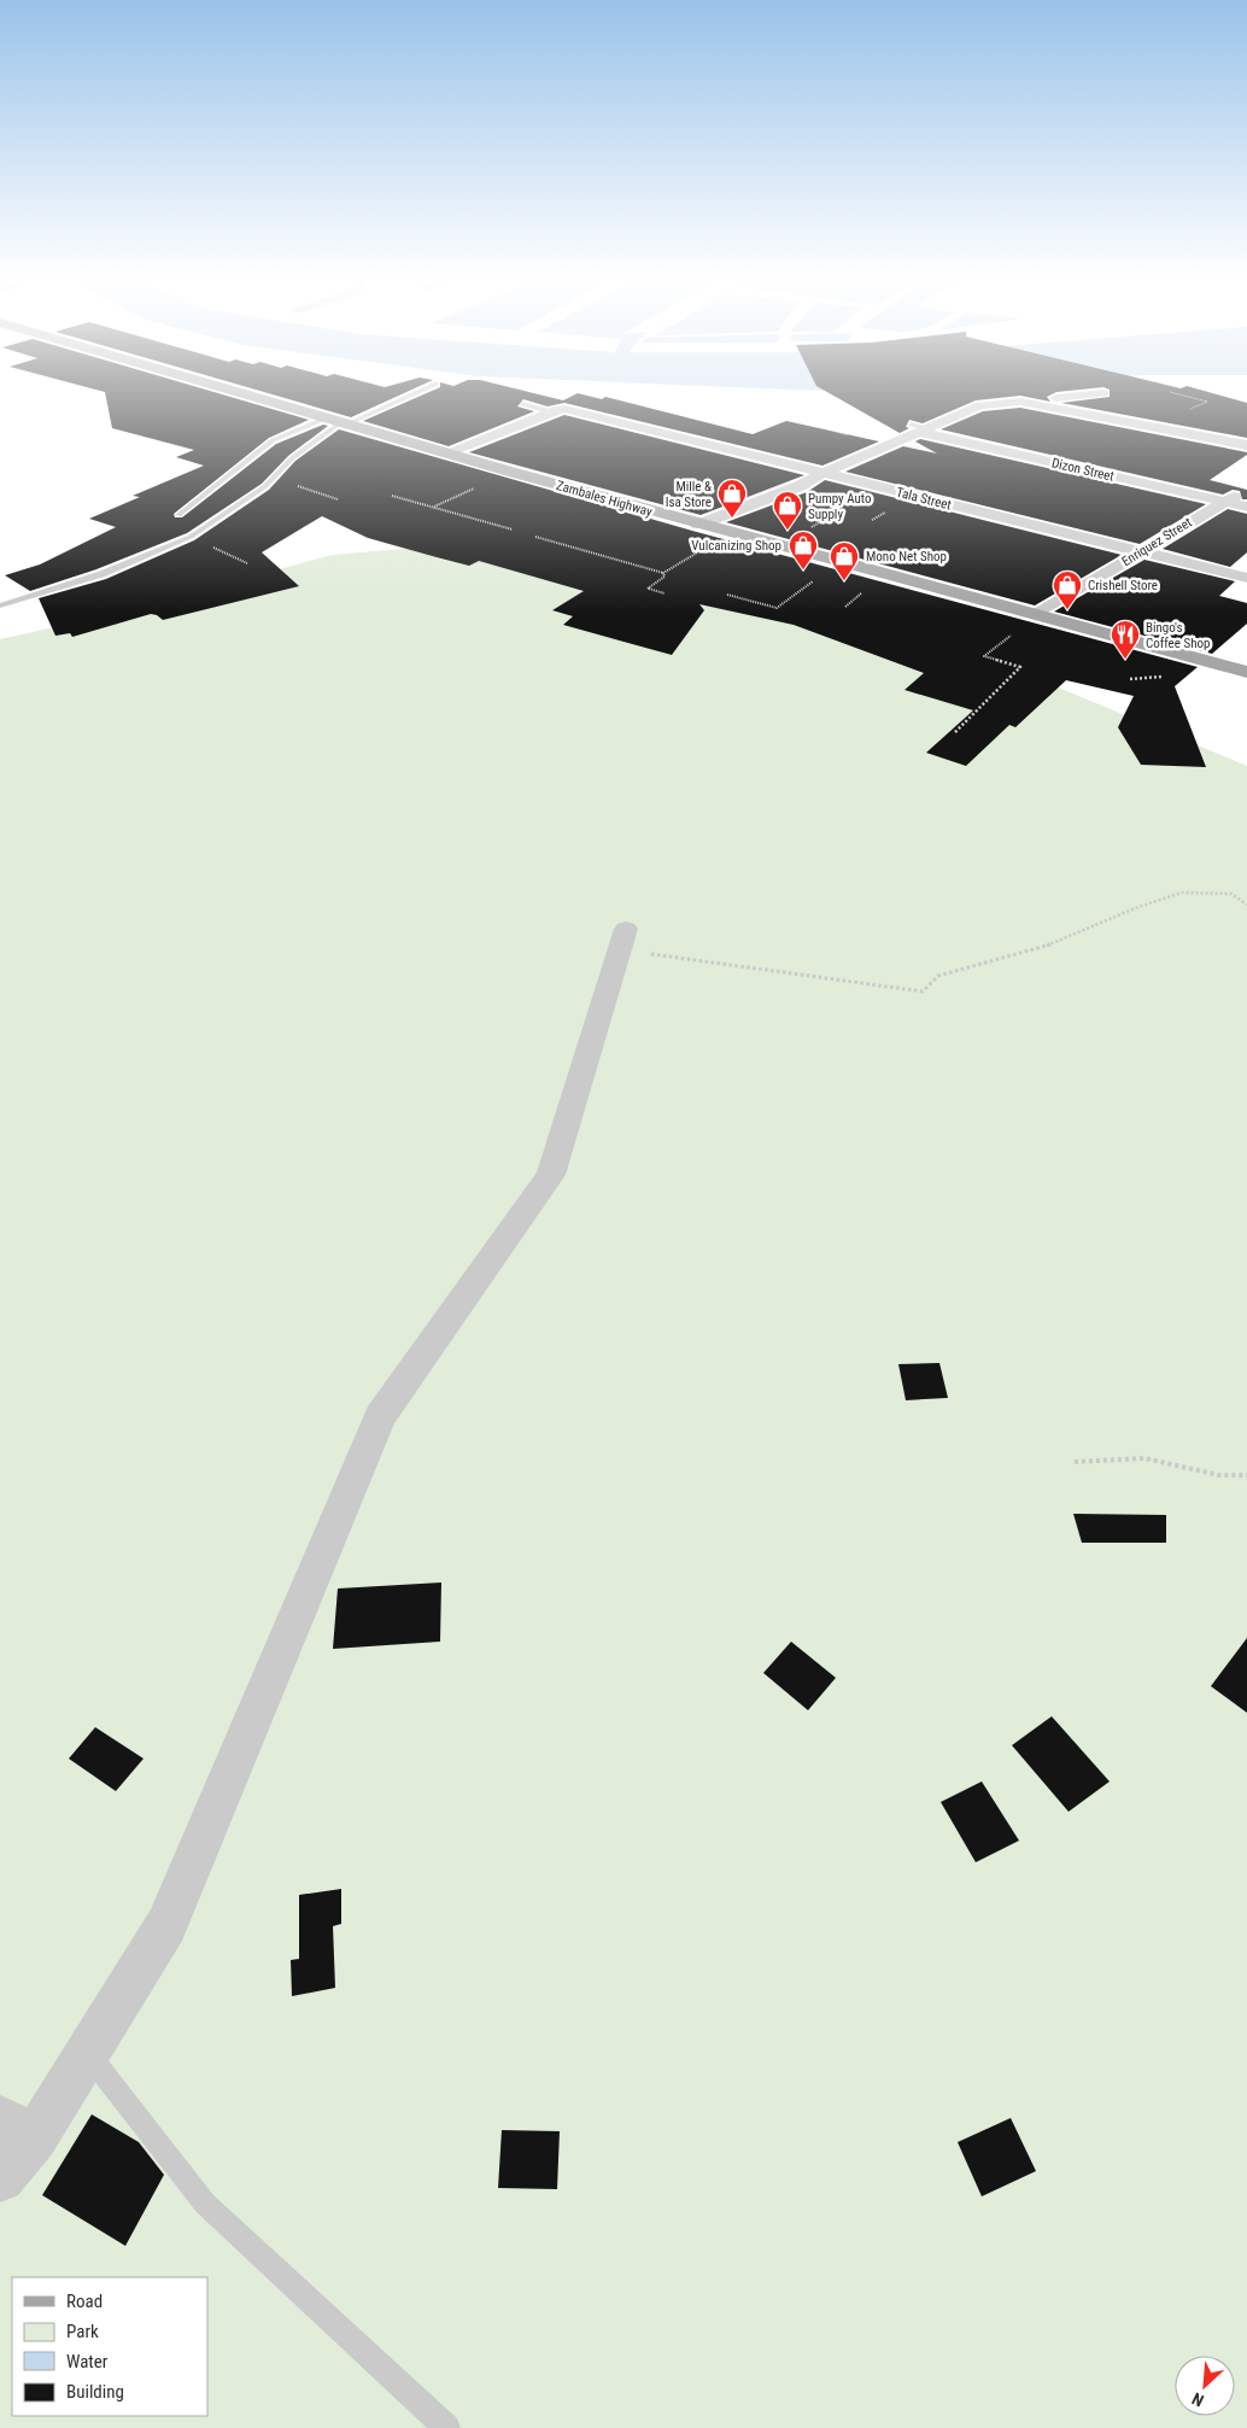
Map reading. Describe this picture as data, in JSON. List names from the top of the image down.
{
  "streets": {
    "main road": ["Zambales Highway"],
    "street": ["Dizon Street", "Tala Street", "Enriquez Street"]
  },
  "crossings": [
    ["Dizon Street", "Enriquez Street"],
    ["Zambales Highway", "Enriquez Street"],
    ["Tala Street", "Enriquez Street"]
  ],
  "places": {
    "shop": [
      "Mille & Isa Store",
      "Pumpy Auto Supply",
      "Vulcanizing Shop",
      "Mono Net Shop",
      "Crishell Store"
    ],
    "restaurant": ["Bingo's Coffee Shop"]
  },
  "legend": [
    "Road",
    "Park",
    "Water",
    "Building"
  ],
  "north": "bottom left"
}
